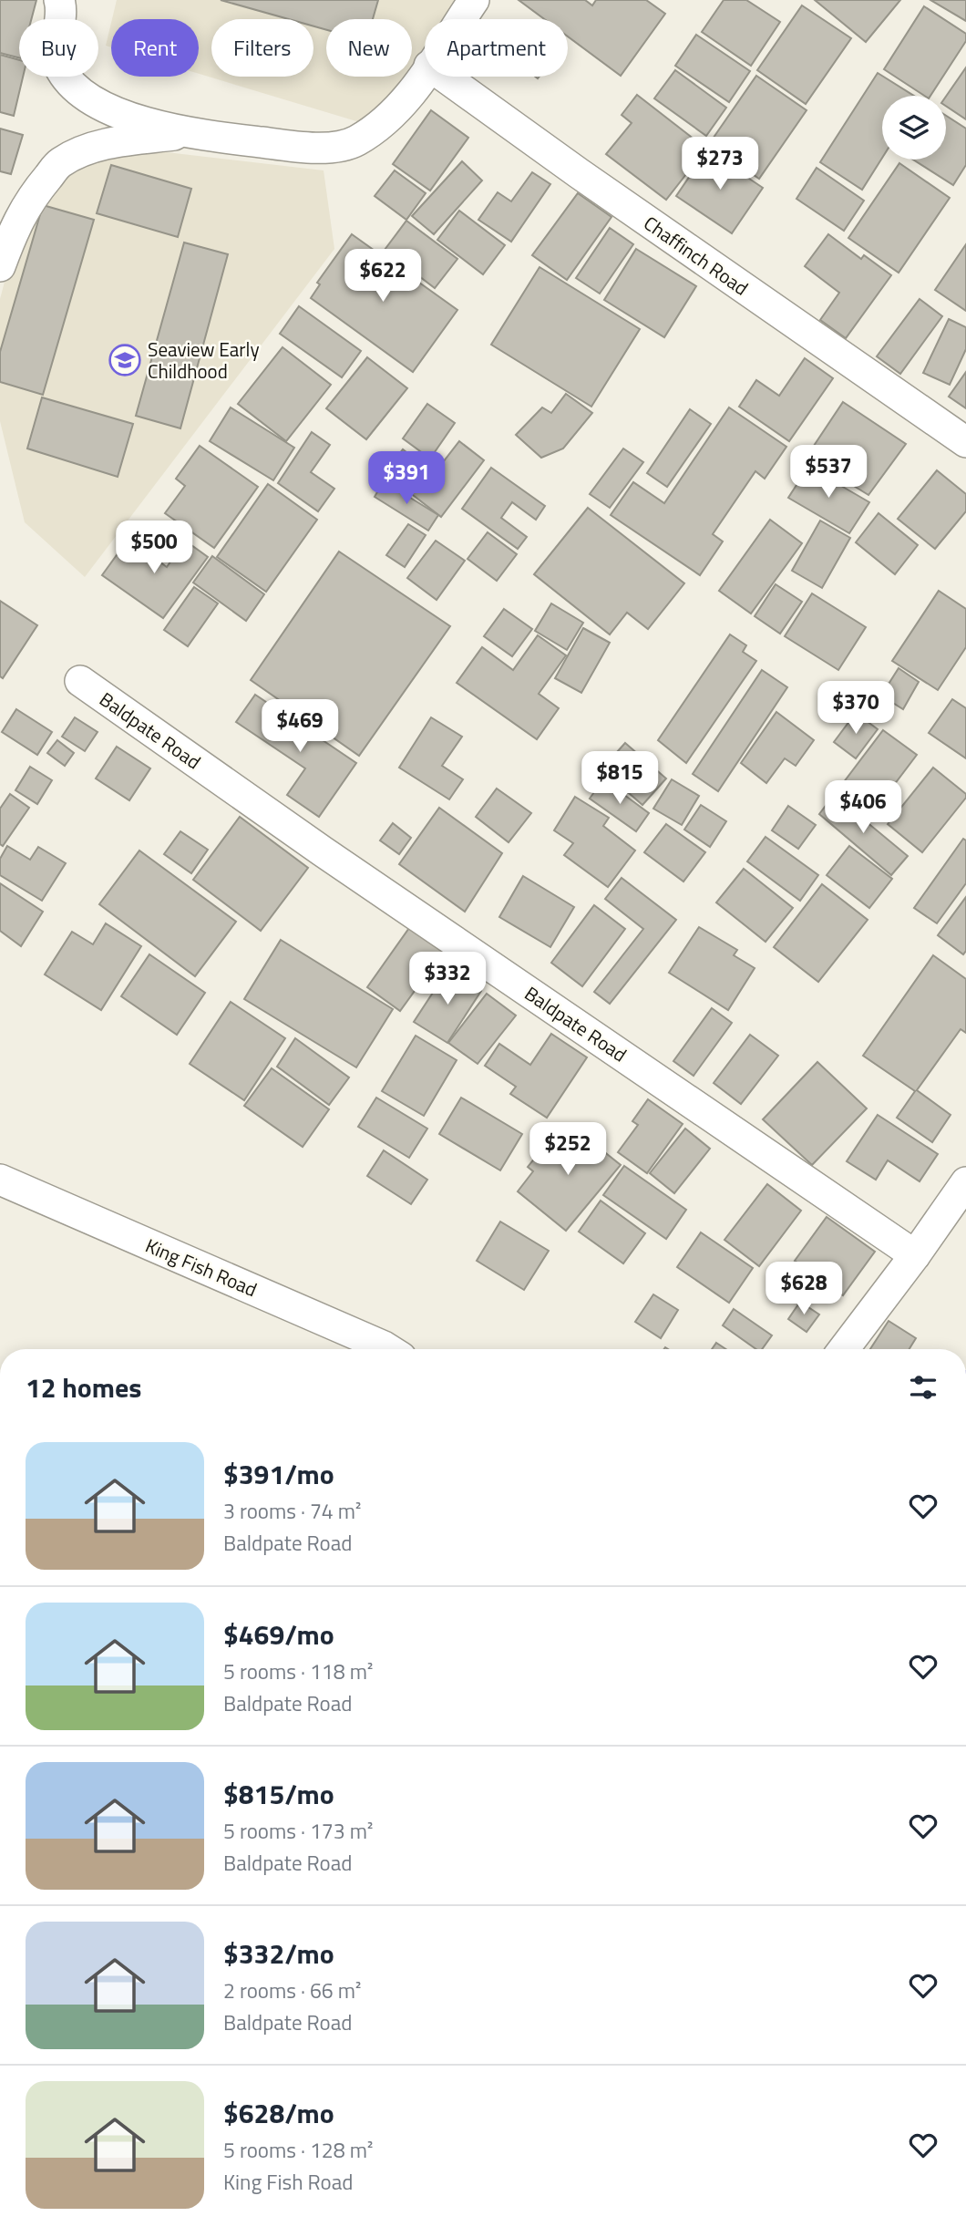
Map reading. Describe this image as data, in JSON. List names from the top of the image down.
{
  "streets": {
    "street": ["Chaffinch Road", "Baldpate Road", "King Fish Road"]
  },
  "places": {
    "school or university": ["Seaview Early Childhood"]
  },
  "page": {
    "chip": [
      "Buy",
      "Rent",
      "Filters",
      "New",
      "Apartment"
    ],
    "price": [
      "$273",
      "$622",
      "$537",
      "$391",
      "$500",
      "$370",
      "$469",
      "$815",
      "$406",
      "$332",
      "$252",
      "$628"
    ],
    "heading": "12 homes",
    "list": [
      {
        "name": "$391/mo",
        "note": "3 rooms · 74 m² · Baldpate Road"
      },
      {
        "name": "$469/mo",
        "note": "5 rooms · 118 m² · Baldpate Road"
      },
      {
        "name": "$815/mo",
        "note": "5 rooms · 173 m² · Baldpate Road"
      },
      {
        "name": "$332/mo",
        "note": "2 rooms · 66 m² · Baldpate Road"
      },
      {
        "name": "$628/mo",
        "note": "5 rooms · 128 m² · King Fish Road"
      }
    ]
  }
}
